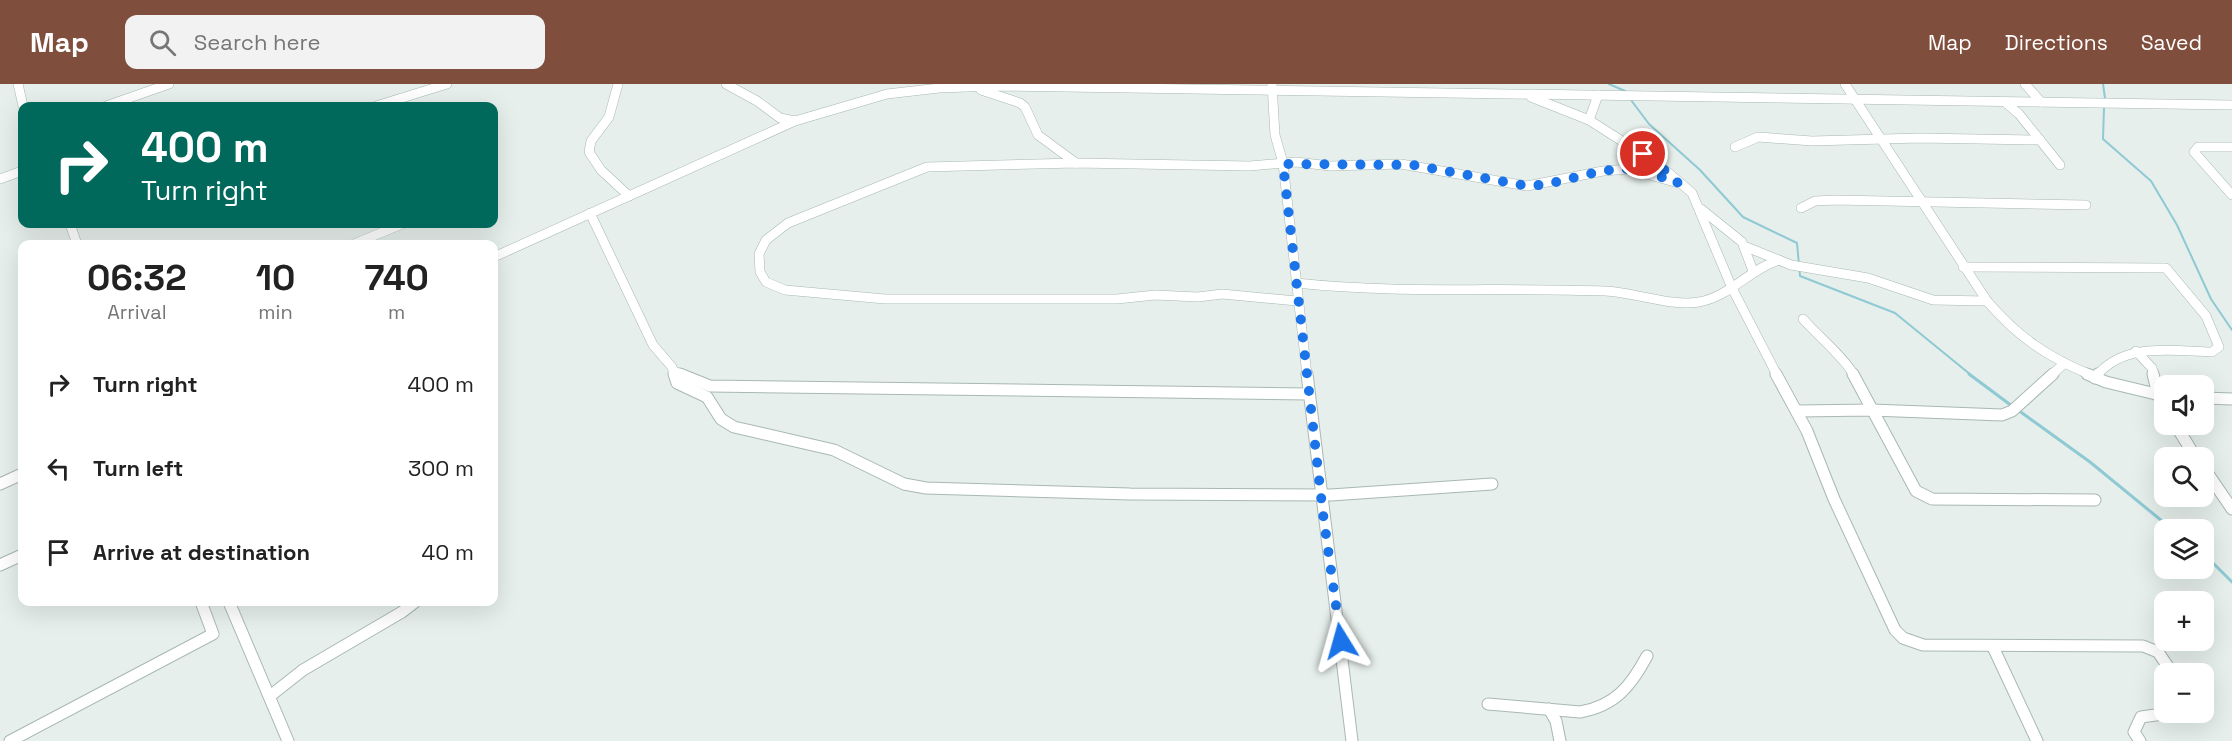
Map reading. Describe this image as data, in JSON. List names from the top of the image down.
{
  "page": {
    "header": "Map",
    "search": "Search here",
    "nav": ["Map", "Directions", "Saved"],
    "turn": ["400 m", "Turn right"],
    "eta": [
      "06:32",
      "Arrival",
      "10",
      "min",
      "740",
      "m"
    ],
    "list": [
      {
        "name": "Turn right",
        "value": "400 m"
      },
      {
        "name": "Turn left",
        "value": "300 m"
      },
      {
        "name": "Arrive at destination",
        "value": "40 m"
      }
    ],
    "map_buttons": ["+", "−"]
  }
}
